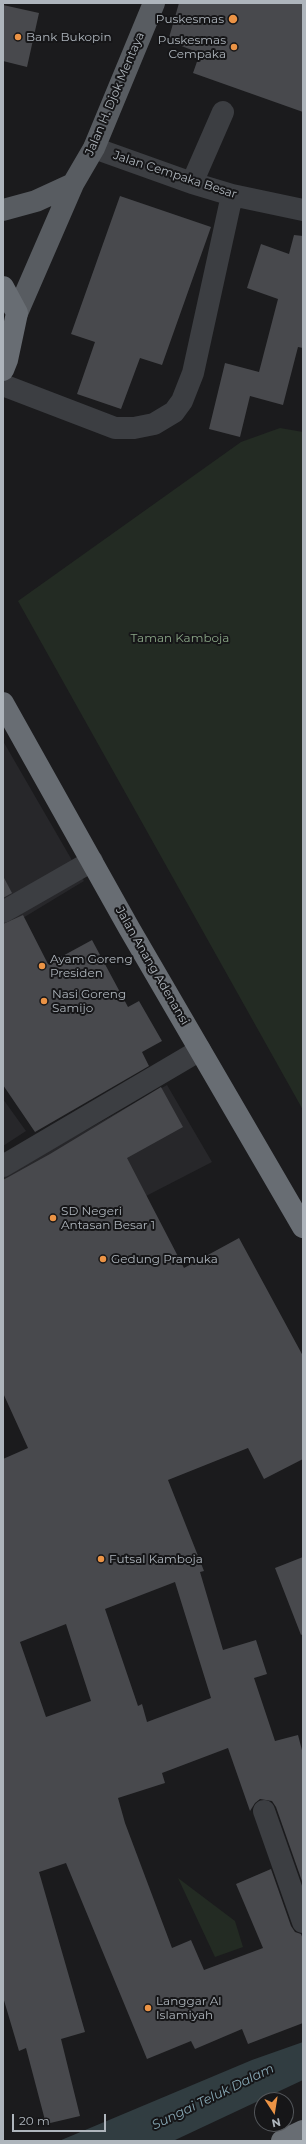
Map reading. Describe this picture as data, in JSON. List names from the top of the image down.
{
  "streets": {
    "highway": ["Jalan Anang Adenansi"],
    "main road": ["Jalan H. Djok Mentaya"],
    "street": ["Jalan Cempaka Besar"]
  },
  "crossings": [
    ["Jalan H. Djok Mentaya", "Jalan Cempaka Besar"]
  ],
  "water": ["Sungai Teluk Dalam"],
  "parks": ["Taman Kamboja"],
  "places": [
    "Puskesmas",
    "Bank Bukopin",
    "Puskesmas Cempaka",
    "Ayam Goreng Presiden",
    "Nasi Goreng Samijo",
    "SD Negeri Antasan Besar 1",
    "Gedung Pramuka",
    "Futsal Kamboja",
    "Langgar Al Islamiyah"
  ],
  "scale_bar": "20 m",
  "north": "bottom"
}
